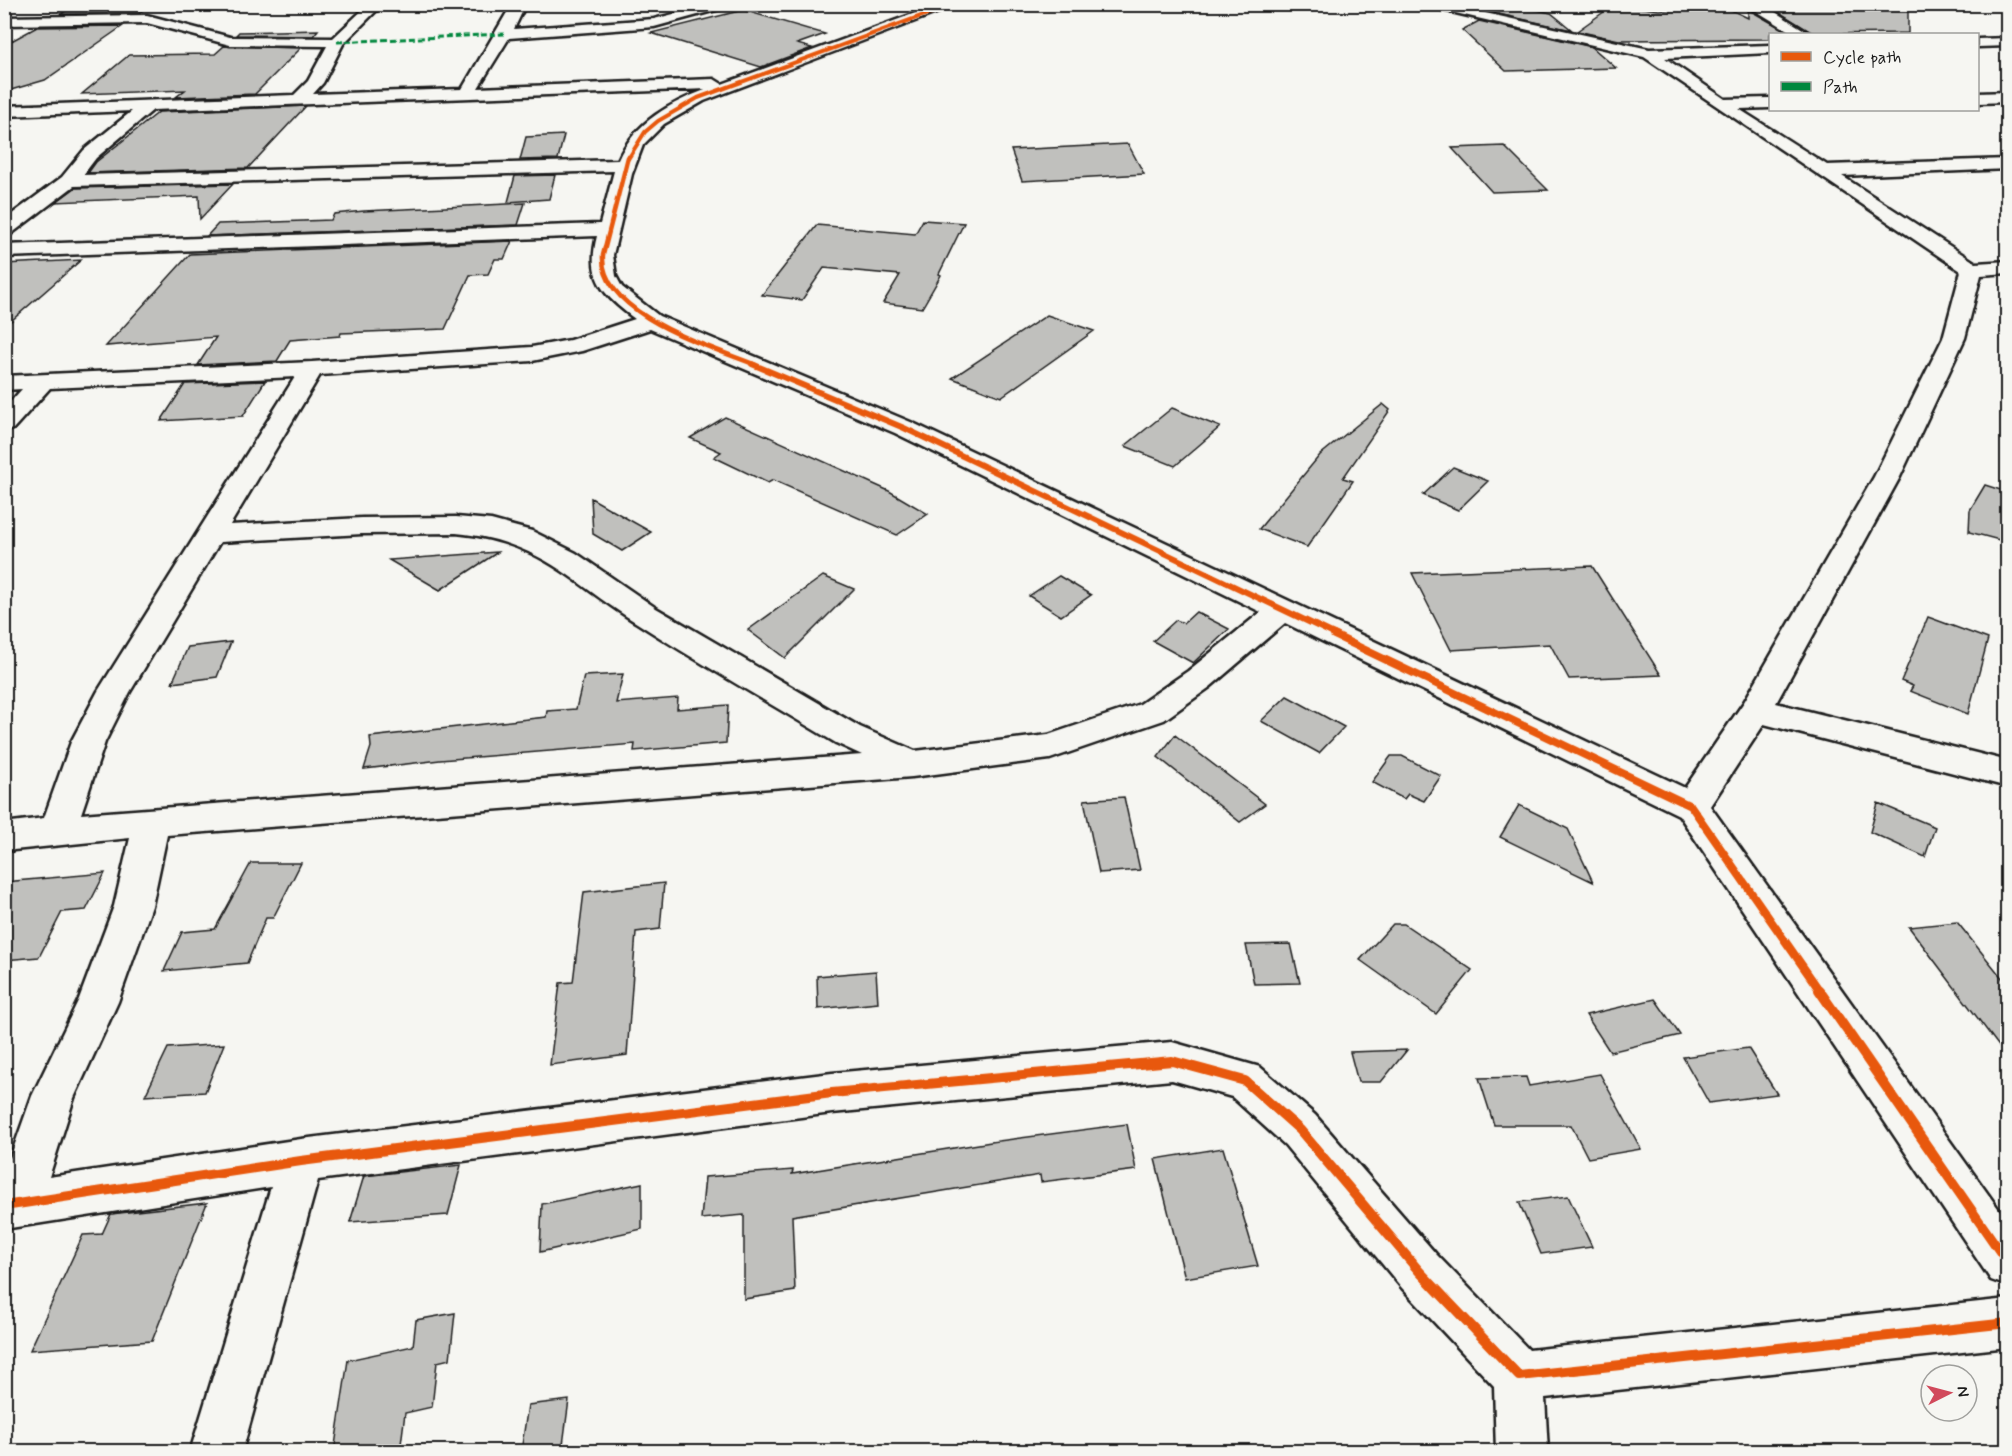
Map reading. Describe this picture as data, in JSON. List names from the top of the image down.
{
  "legend": ["Cycle path", "Path"],
  "north": "right"
}
